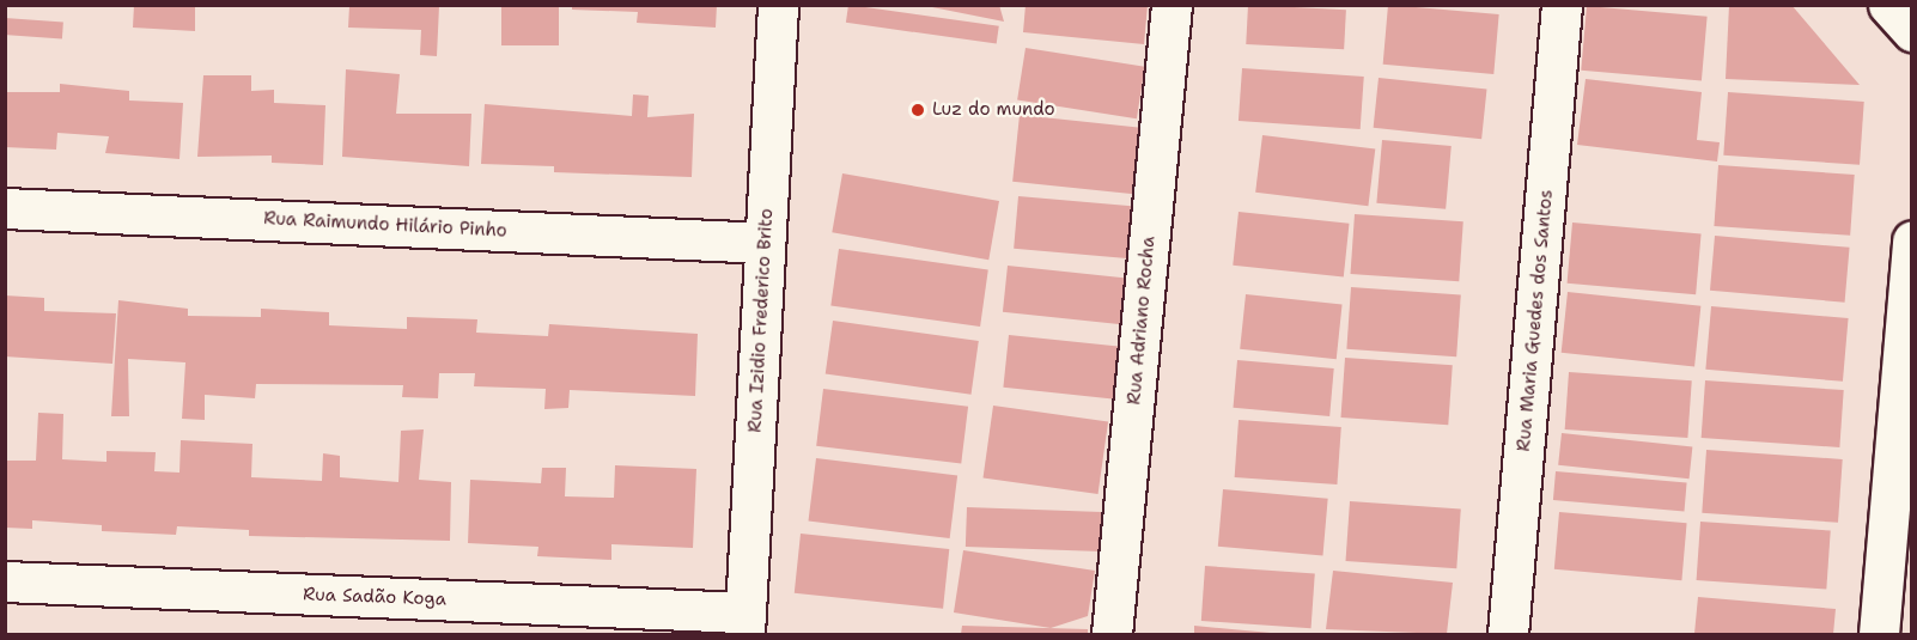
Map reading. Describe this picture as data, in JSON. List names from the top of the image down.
{
  "streets": {
    "street": [
      "Rua Raimundo Hilário Pinho",
      "Rua Izidio Frederico Brito",
      "Rua Adriano Rocha",
      "Rua Maria Guedes dos Santos",
      "Rua Sadão Koga"
    ]
  },
  "crossings": [
    ["Rua Raimundo Hilário Pinho", "Rua Izidio Frederico Brito"],
    ["Rua Izidio Frederico Brito", "Rua Sadão Koga"]
  ],
  "places": ["Luz do mundo"]
}
